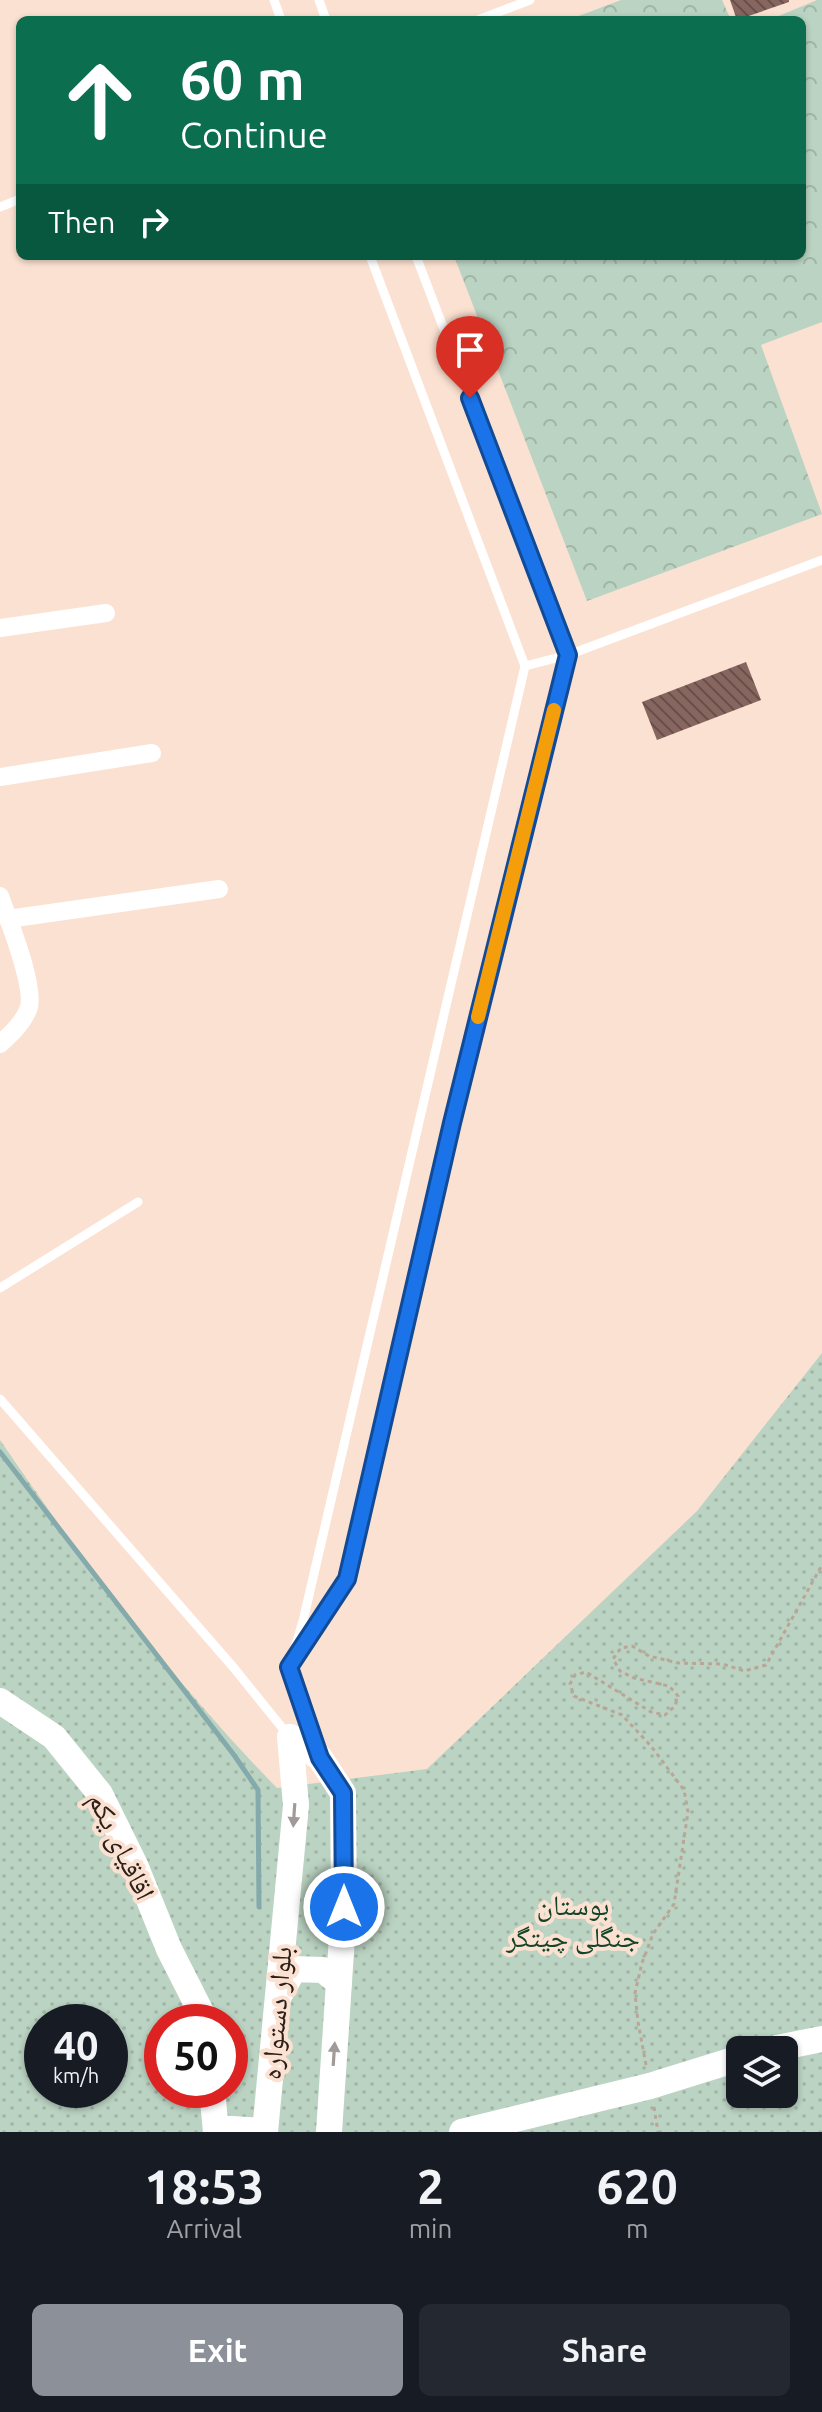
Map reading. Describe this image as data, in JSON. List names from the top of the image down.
{
  "streets": {
    "main road": ["اقاقیای یکم", "بلوار دستواره"]
  },
  "parks": ["بوستان جنگلی چیتگر"],
  "page": {
    "turn": ["60 m", "Continue"],
    "then": "Then",
    "speed": "40 km/h",
    "limit": "50",
    "eta": [
      "18:53",
      "Arrival",
      "2",
      "min",
      "620",
      "m"
    ],
    "buttons": ["Exit", "Share"]
  }
}
